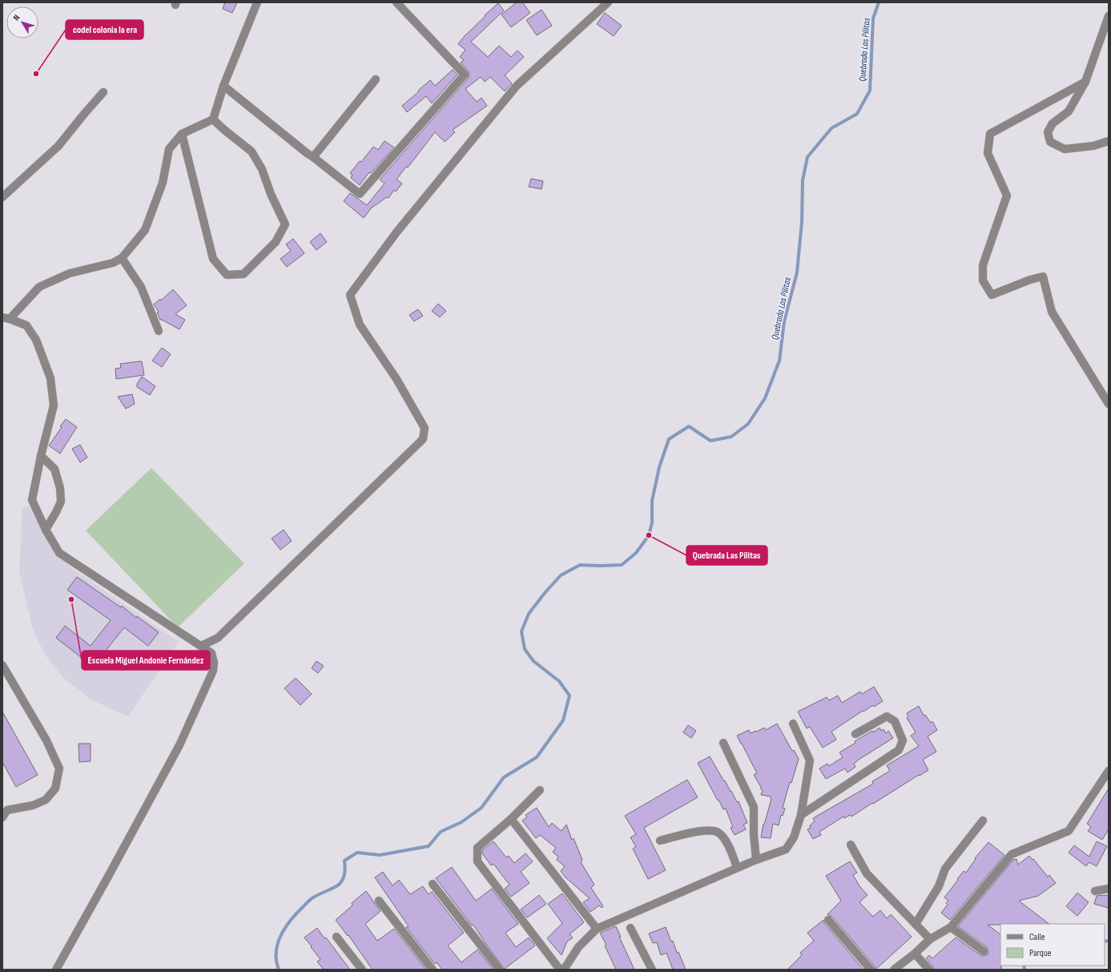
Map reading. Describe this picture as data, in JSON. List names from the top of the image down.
{
  "water": ["Quebrada Las Pilitas"],
  "places": ["codel colonia la era", "Quebrada Las Pilitas", "Escuela Miguel Andonie Fernández"],
  "legend": ["Calle", "Parque"],
  "north": "top left"
}
